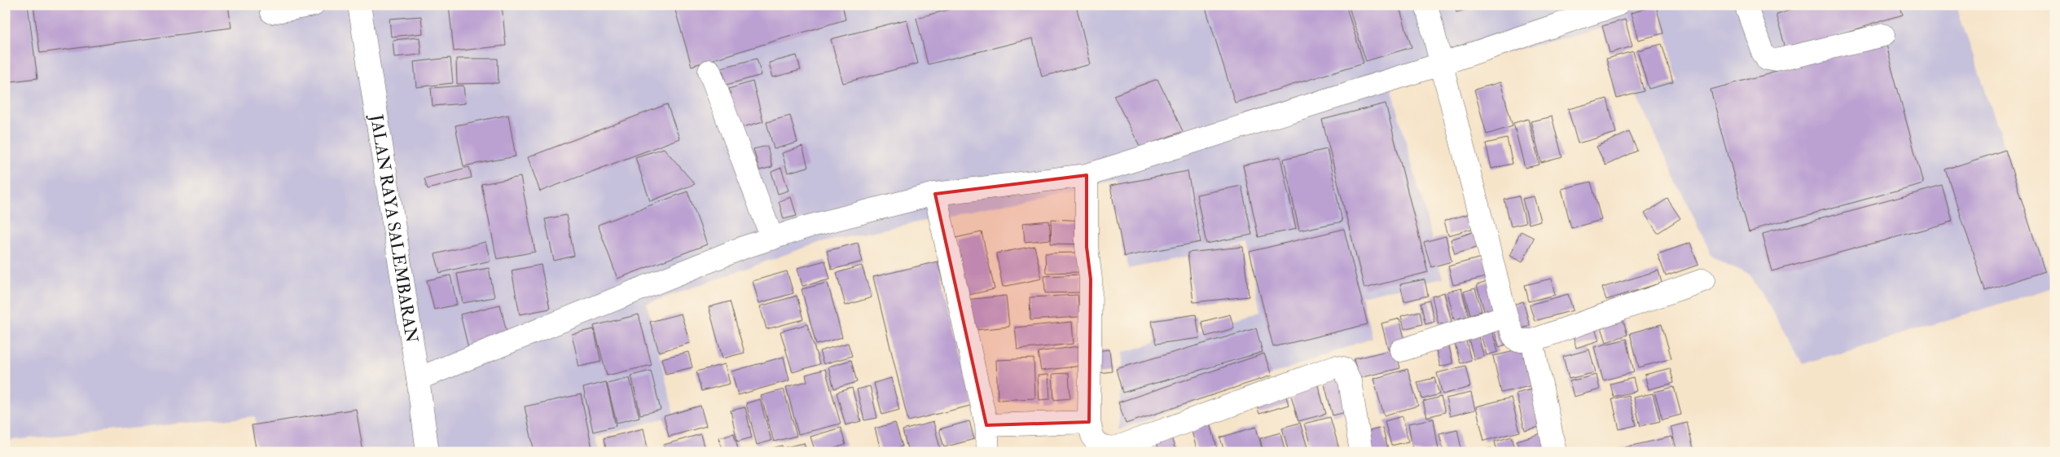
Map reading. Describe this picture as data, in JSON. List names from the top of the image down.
{
  "streets": {
    "street": ["JALAN RAYA SALEMBARAN"]
  }
}
